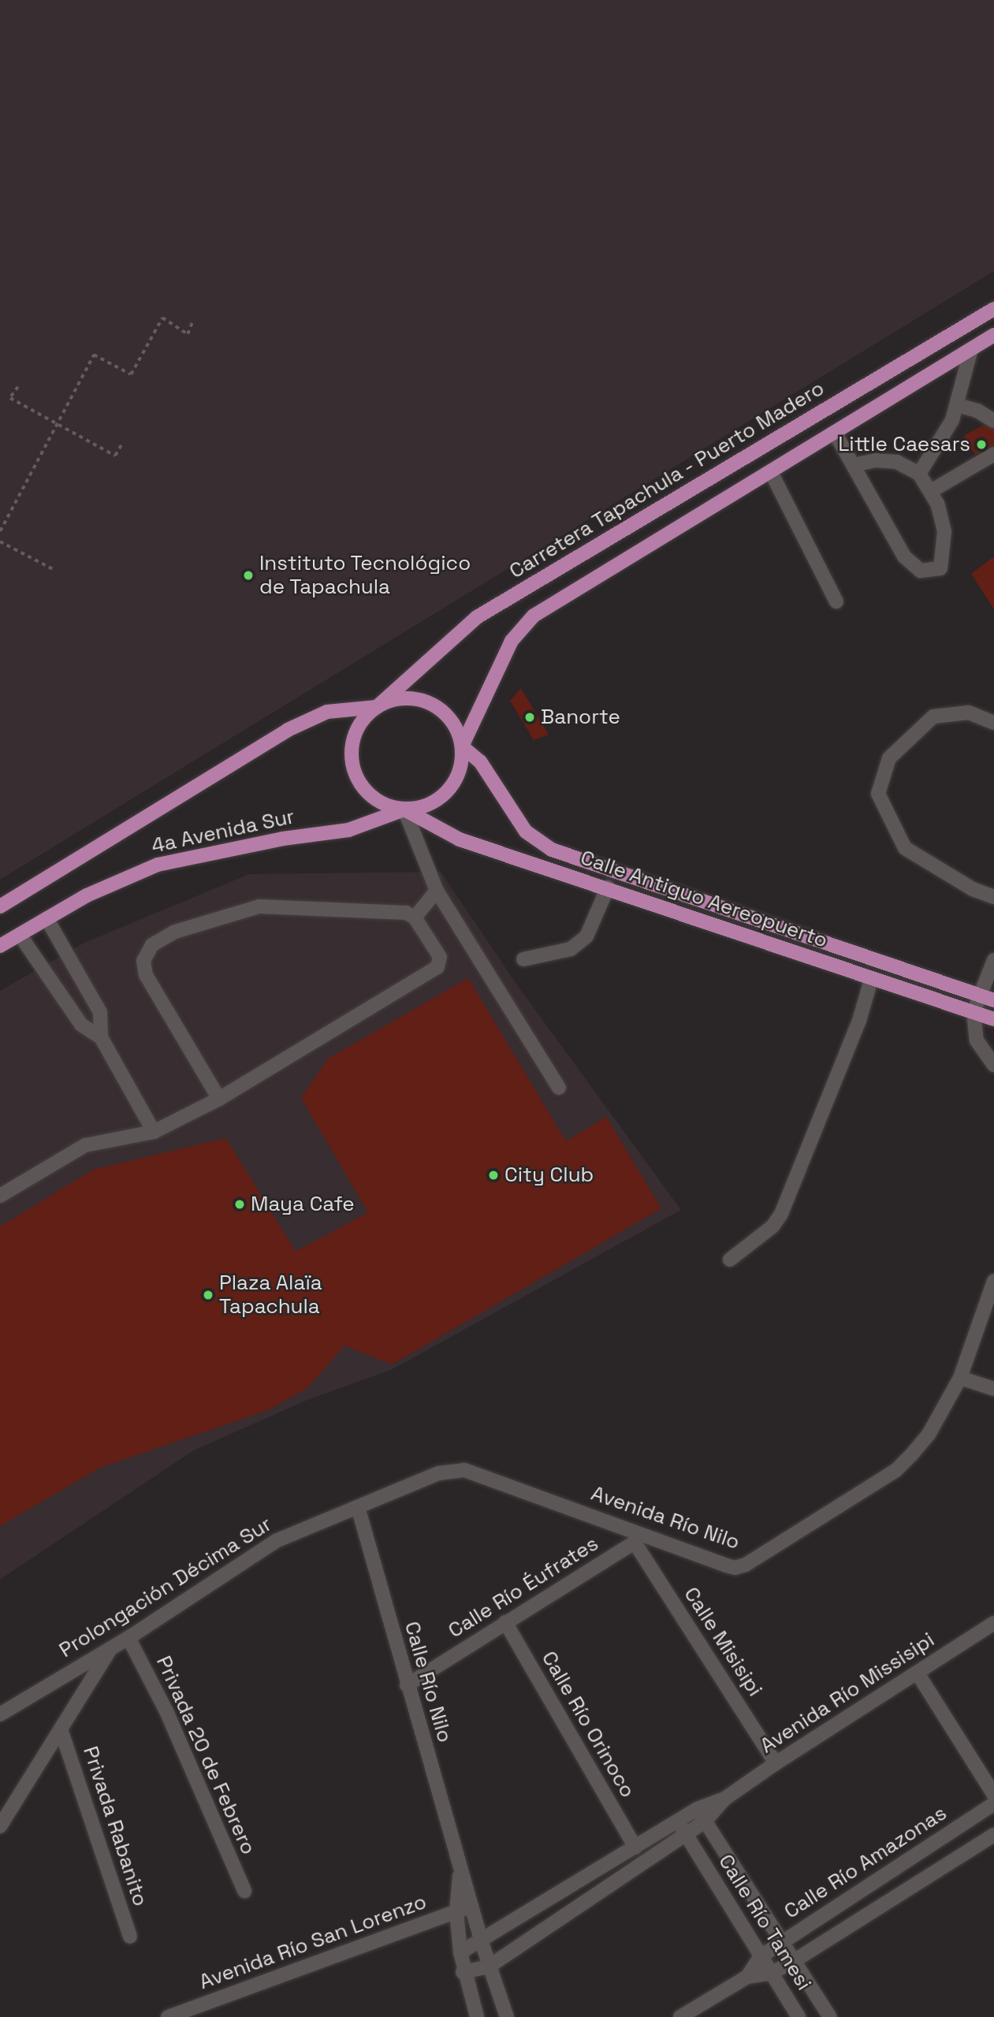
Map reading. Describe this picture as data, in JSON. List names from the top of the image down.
{
  "streets": {
    "main road": ["Carretera Tapachula - Puerto Madero", "4a Avenida Sur", "Calle Antiguo Aereopuerto"],
    "street": [
      "Avenida Río Nilo",
      "Prolongación Décima Sur",
      "Calle Río Éufrates",
      "Calle Misisipi",
      "Calle Río Nilo",
      "Avenida Río Missisipi",
      "Calle Río Orinoco",
      "Privada 20 de Febrero",
      "Privada Rabanito",
      "Calle Río Amazonas",
      "Calle Río Tamesi",
      "Avenida Río San Lorenzo"
    ]
  },
  "crossings": [
    ["Carretera Tapachula - Puerto Madero", "4a Avenida Sur"],
    ["Carretera Tapachula - Puerto Madero", "Calle Antiguo Aereopuerto"],
    ["4a Avenida Sur", "Calle Antiguo Aereopuerto"],
    ["Avenida Río Nilo", "Prolongación Décima Sur"],
    ["Avenida Río Nilo", "Calle Río Éufrates"],
    ["Avenida Río Nilo", "Calle Misisipi"],
    ["Avenida Río Nilo", "Calle Río Nilo"],
    ["Prolongación Décima Sur", "Calle Río Nilo"],
    ["Prolongación Décima Sur", "Privada 20 de Febrero"],
    ["Calle Río Éufrates", "Calle Misisipi"],
    ["Calle Río Éufrates", "Calle Río Nilo"],
    ["Calle Río Éufrates", "Calle Río Orinoco"],
    ["Calle Misisipi", "Avenida Río Missisipi"],
    ["Calle Río Nilo", "Avenida Río San Lorenzo"],
    ["Avenida Río Missisipi", "Calle Río Tamesi"],
    ["Calle Río Amazonas", "Calle Río Tamesi"]
  ],
  "places": [
    "Little Caesars",
    "Instituto Tecnológico de Tapachula",
    "Banorte",
    "City Club",
    "Maya Cafe",
    "Plaza Alaïa Tapachula"
  ]
}
